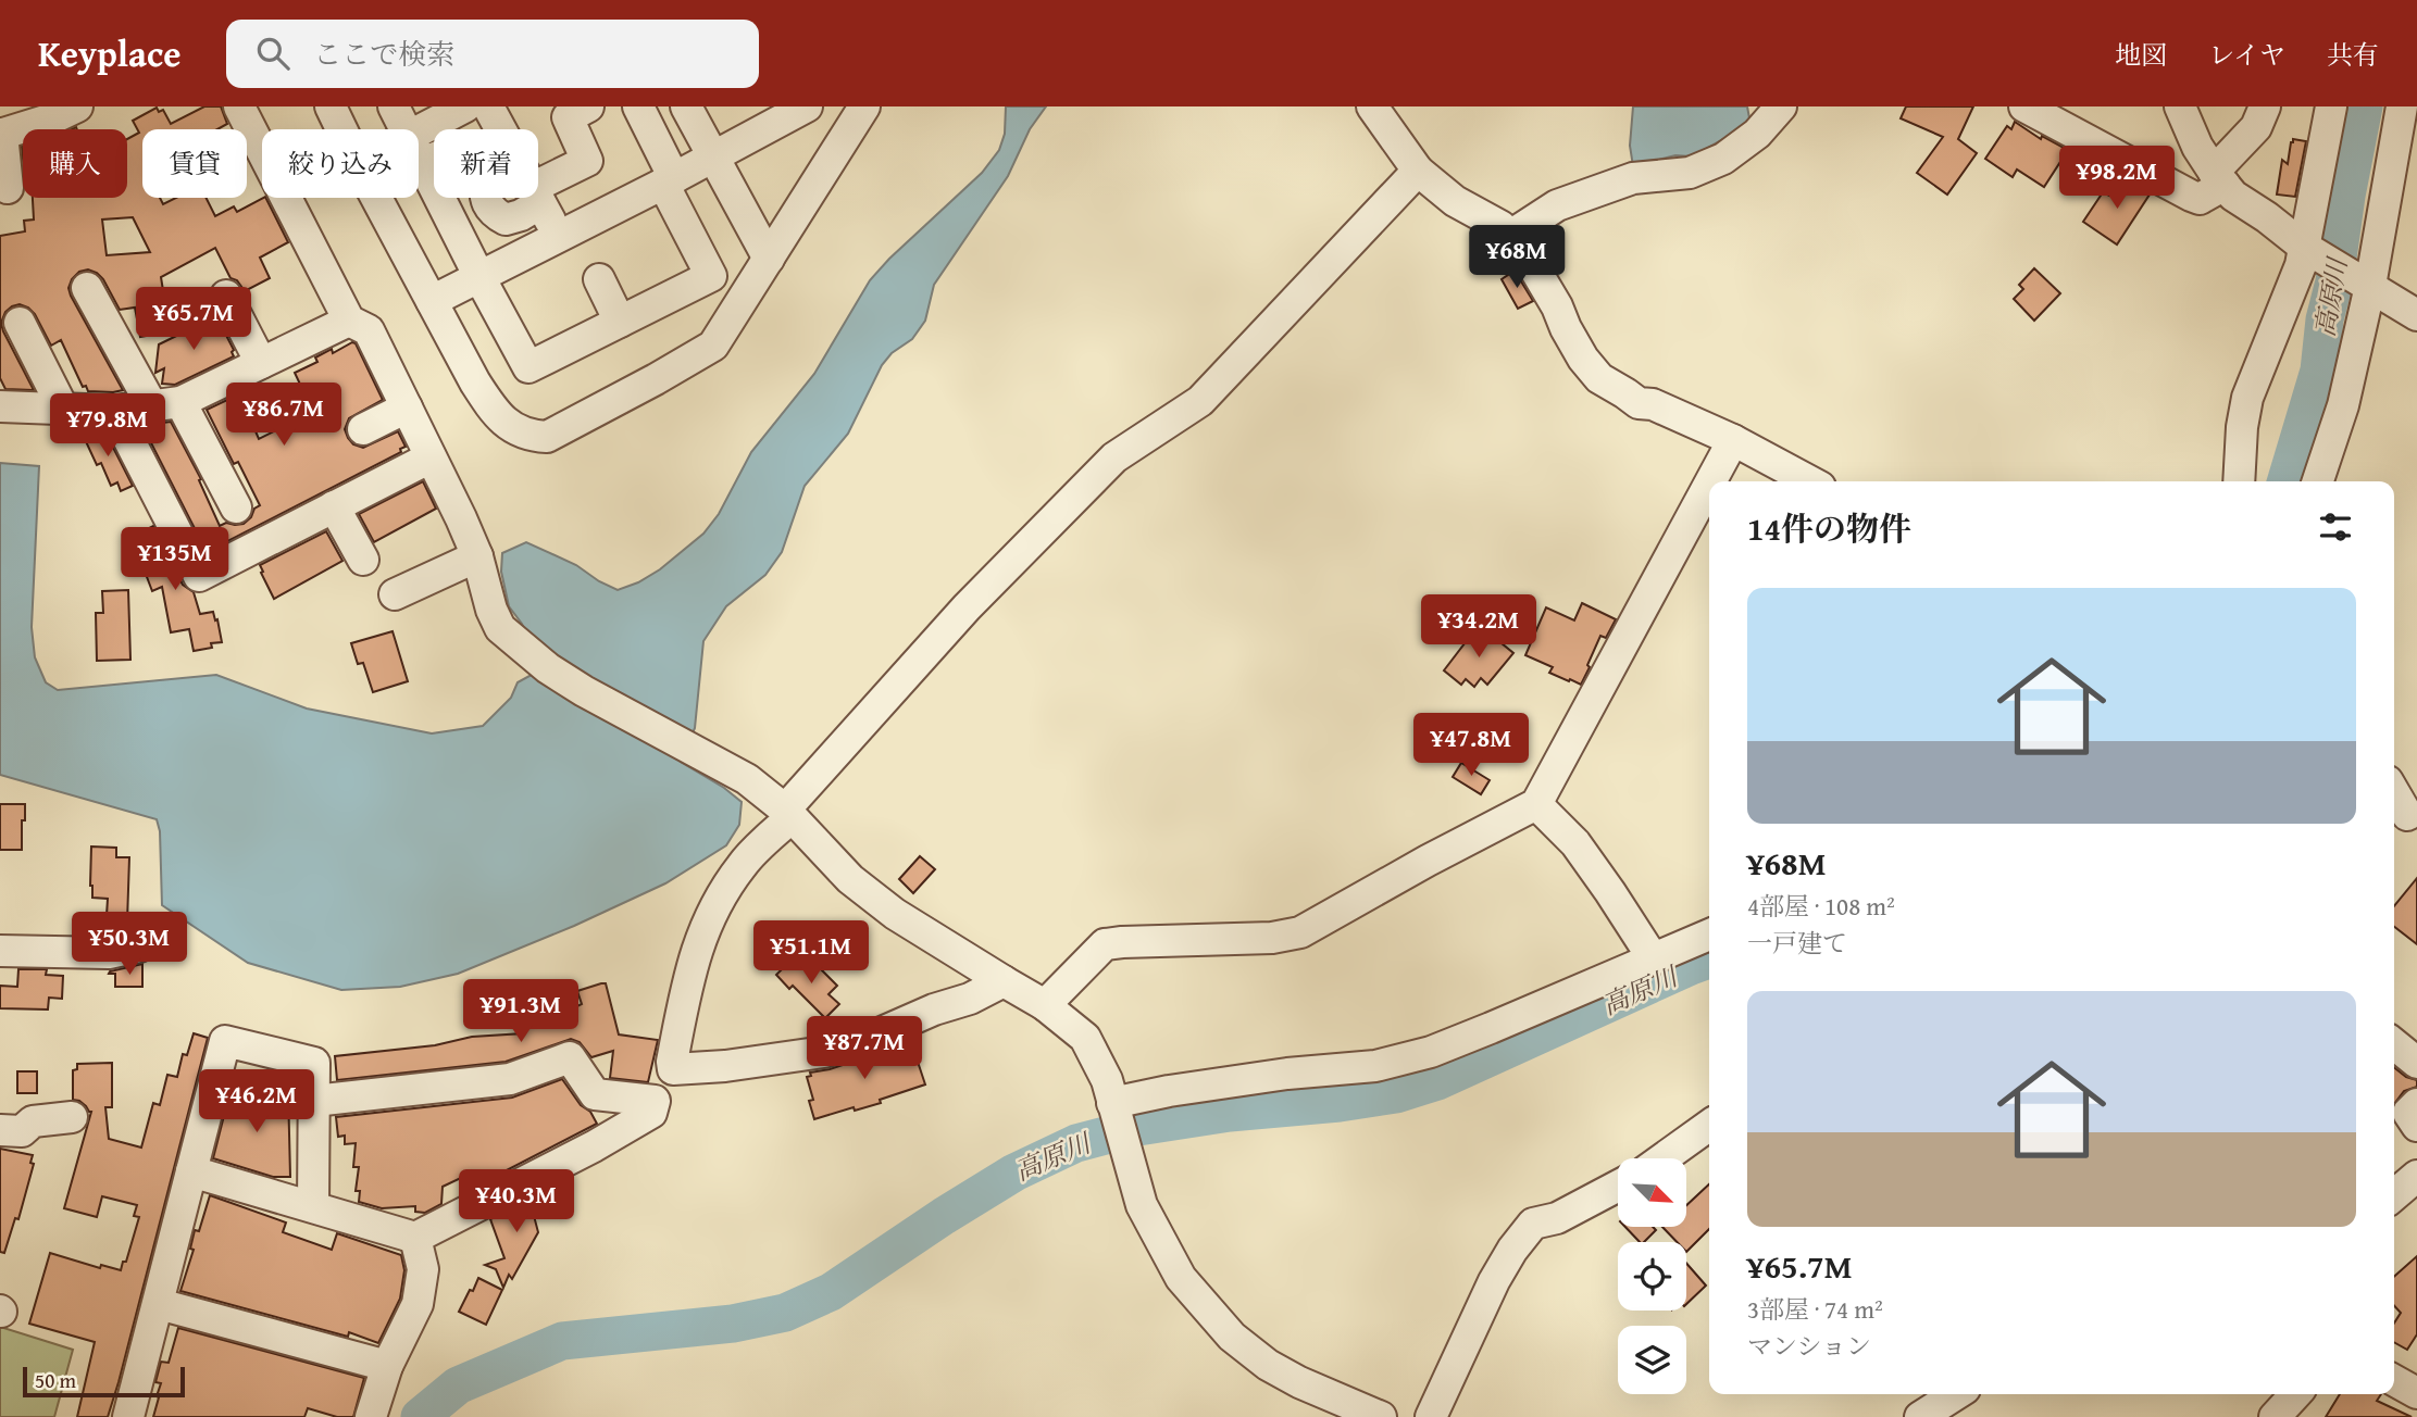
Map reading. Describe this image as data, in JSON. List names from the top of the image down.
{
  "water": ["高原川"],
  "scale_bar": "50 m",
  "north": "bottom right",
  "page": {
    "header": "Keyplace",
    "search": "ここで検索",
    "nav": ["地図", "レイヤ", "共有"],
    "chip": [
      "購入",
      "賃貸",
      "絞り込み",
      "新着"
    ],
    "price": [
      "¥98.2M",
      "¥68M",
      "¥65.7M",
      "¥86.7M",
      "¥79.8M",
      "¥135M",
      "¥34.2M",
      "¥47.8M",
      "¥50.3M",
      "¥51.1M",
      "¥91.3M",
      "¥87.7M",
      "¥46.2M",
      "¥40.3M"
    ],
    "heading": "14件の物件",
    "list": [
      {
        "name": "¥68M",
        "note": "4部屋 · 108 m² · 一戸建て"
      },
      {
        "name": "¥65.7M",
        "note": "3部屋 · 74 m² · マンション"
      }
    ],
    "scale": "50 m"
  }
}
